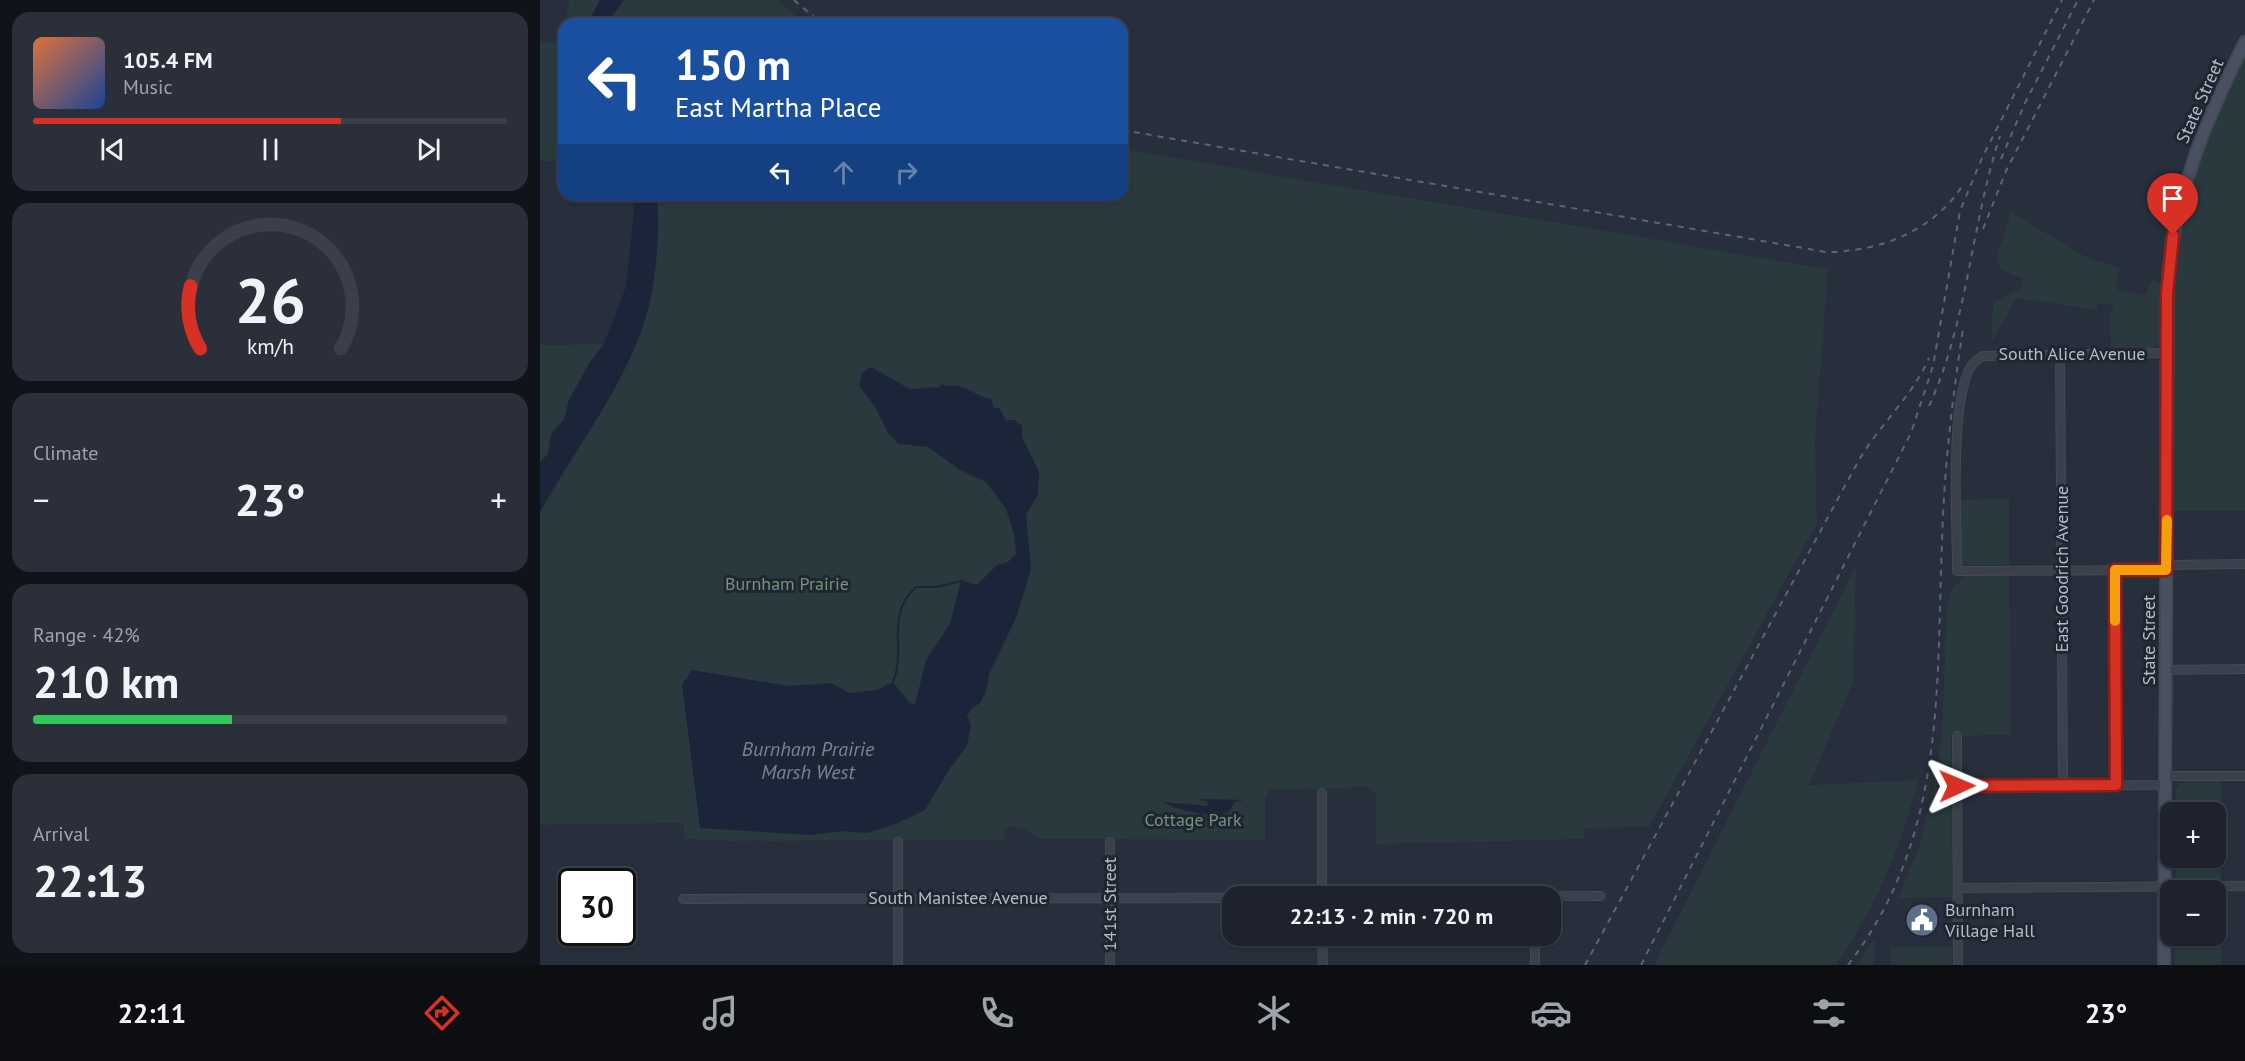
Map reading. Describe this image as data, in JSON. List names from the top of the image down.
{
  "streets": {
    "street": [
      "State Street",
      "South Alice Avenue",
      "East Goodrich Avenue",
      "South Manistee Avenue",
      "141st Street"
    ]
  },
  "crossings": [
    ["State Street", "South Alice Avenue"],
    ["South Alice Avenue", "East Goodrich Avenue"],
    ["South Manistee Avenue", "141st Street"]
  ],
  "water": ["Burnham Prairie Marsh West"],
  "parks": ["Burnham Prairie", "Cottage Park"],
  "places": {
    "public building": ["Burnham Village Hall"]
  },
  "page": {
    "turn": ["150 m", "East Martha Place"],
    "song": ["105.4 FM", "Music"],
    "tile": [
      "Climate",
      ["Range · 42%", "210 km"],
      ["Arrival", "22:13"]
    ],
    "heat": ["−", "23°", "+"],
    "map_buttons": ["+", "−"],
    "limit": "30",
    "trip": "22:13 · 2 min · 720 m",
    "tabs": ["22:11", "23°"],
    "gauge": ["26", "km/h"]
  }
}
